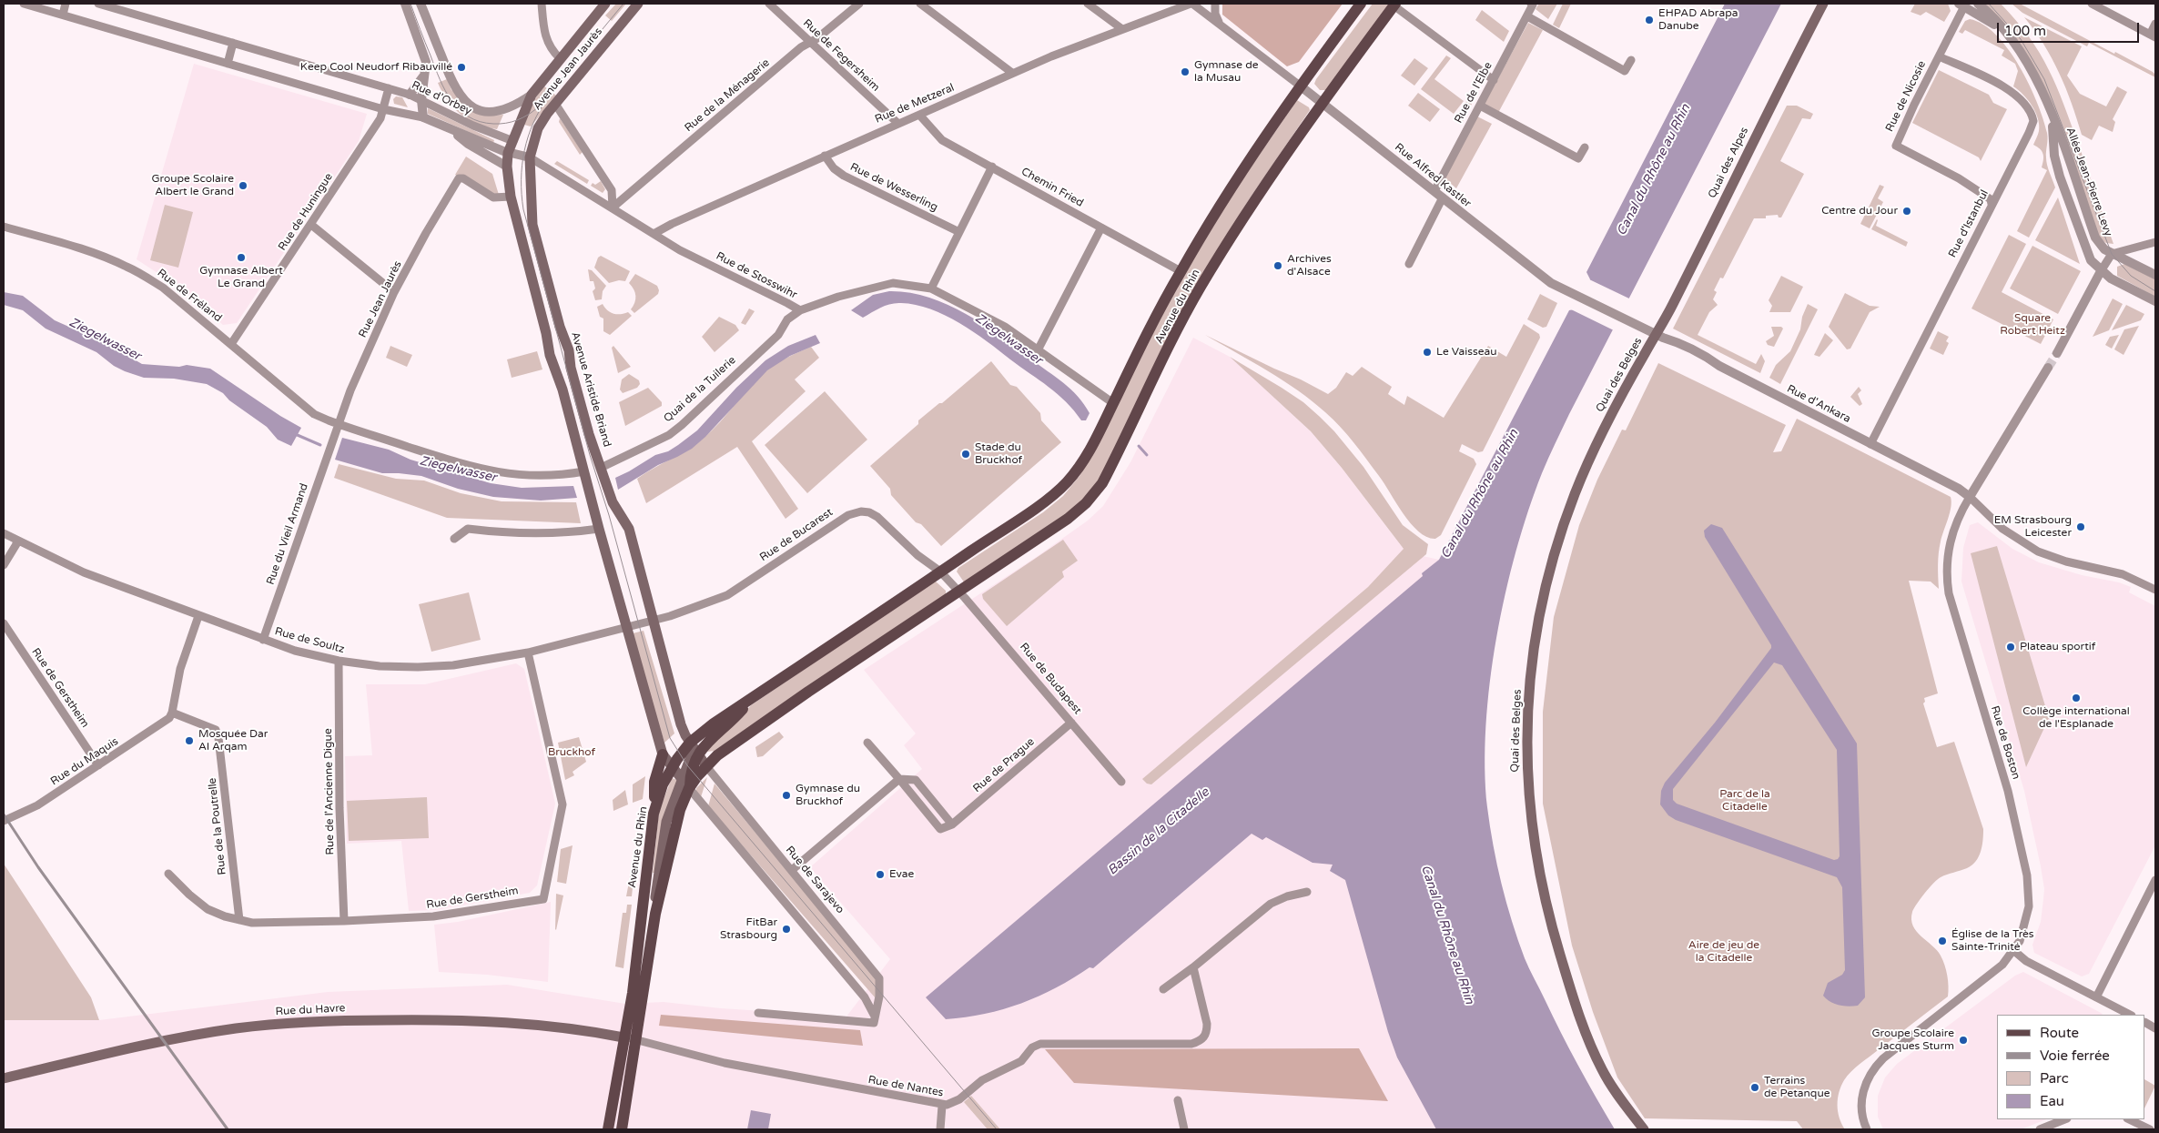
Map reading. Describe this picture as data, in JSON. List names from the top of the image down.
{
  "streets": {
    "main road": [
      "Avenue Jean Jaurès",
      "Quai des Alpes",
      "Avenue du Rhin",
      "Quai des Belges",
      "Avenue Aristide Briand",
      "Quai de la Tuilerie",
      "Rue du Havre"
    ],
    "street": [
      "Rue de Fegersheim",
      "Rue de l'Elbe",
      "Rue de la Ménagerie",
      "Rue de Nicosie",
      "Rue d'Orbey",
      "Rue de Metzeral",
      "Rue Alfred Kastler",
      "Allée Jean-Pierre Levy",
      "Rue de Wesserling",
      "Chemin Fried",
      "Rue de Huningue",
      "Rue d'Istanbul",
      "Rue de Stosswihr",
      "Rue de Fréland",
      "Rue Jean Jaurès",
      "Rue d'Ankara",
      "Rue du Vieil Armand",
      "Rue de Bucarest",
      "Rue de Soultz",
      "Rue de Budapest",
      "Rue de Gerstheim",
      "Rue de Boston",
      "Rue du Maquis",
      "Rue de Prague",
      "Rue de l'Ancienne Digue",
      "Rue de la Poutrelle",
      "Rue de Sarajevo",
      "Rue de Nantes"
    ]
  },
  "crossings": [
    ["Rue de Fegersheim", "Rue de la Ménagerie"],
    ["Rue de Fegersheim", "Rue de Metzeral"],
    ["Avenue Jean Jaurès", "Rue d'Orbey"],
    ["Avenue Jean Jaurès", "Rue de Stosswihr"],
    ["Avenue Jean Jaurès", "Avenue Aristide Briand"],
    ["Rue de l'Elbe", "Rue Alfred Kastler"],
    ["Rue de la Ménagerie", "Rue de Stosswihr"],
    ["Rue de Nicosie", "Allée Jean-Pierre Levy"],
    ["Rue de Nicosie", "Rue d'Istanbul"],
    ["Rue d'Orbey", "Rue de Huningue"],
    ["Rue d'Orbey", "Rue de Stosswihr"],
    ["Rue d'Orbey", "Avenue Aristide Briand"],
    ["Rue de Metzeral", "Rue de Wesserling"],
    ["Rue de Metzeral", "Chemin Fried"],
    ["Rue de Metzeral", "Rue de Stosswihr"],
    ["Quai des Alpes", "Rue Alfred Kastler"],
    ["Quai des Alpes", "Quai des Belges"],
    ["Quai des Alpes", "Rue d'Ankara"],
    ["Rue Alfred Kastler", "Avenue du Rhin"],
    ["Rue Alfred Kastler", "Quai des Belges"],
    ["Rue Alfred Kastler", "Rue d'Ankara"],
    ["Chemin Fried", "Avenue du Rhin"],
    ["Rue de Huningue", "Rue de Fréland"],
    ["Rue d'Istanbul", "Rue d'Ankara"],
    ["Rue de Stosswihr", "Avenue du Rhin"],
    ["Rue de Stosswihr", "Avenue Aristide Briand"],
    ["Rue de Stosswihr", "Quai de la Tuilerie"],
    ["Rue de Fréland", "Rue Jean Jaurès"],
    ["Rue de Fréland", "Quai de la Tuilerie"],
    ["Rue Jean Jaurès", "Quai de la Tuilerie"],
    ["Rue Jean Jaurès", "Rue du Vieil Armand"],
    ["Avenue du Rhin", "Avenue Aristide Briand"],
    ["Avenue du Rhin", "Rue de Bucarest"],
    ["Avenue du Rhin", "Rue de Budapest"],
    ["Avenue du Rhin", "Rue de Sarajevo"],
    ["Avenue du Rhin", "Rue du Havre"],
    ["Avenue du Rhin", "Rue de Nantes"],
    ["Quai des Belges", "Rue d'Ankara"],
    ["Avenue Aristide Briand", "Quai de la Tuilerie"],
    ["Avenue Aristide Briand", "Rue de Bucarest"],
    ["Avenue Aristide Briand", "Rue de Sarajevo"],
    ["Rue d'Ankara", "Rue de Boston"],
    ["Rue du Vieil Armand", "Rue de Soultz"],
    ["Rue de Soultz", "Rue de Gerstheim"],
    ["Rue de Soultz", "Rue de l'Ancienne Digue"],
    ["Rue de Budapest", "Rue de Prague"],
    ["Rue de Gerstheim", "Rue du Maquis"],
    ["Rue de Gerstheim", "Rue de l'Ancienne Digue"],
    ["Rue de Gerstheim", "Rue de la Poutrelle"],
    ["Rue du Maquis", "Rue de la Poutrelle"],
    ["Rue du Havre", "Rue de Nantes"]
  ],
  "water": ["Canal du Rhône au Rhin", "Ziegelwasser", "Bassin de la Citadelle"],
  "parks": [
    "Square Robert Heitz",
    "Bruckhof",
    "Parc de la Citadelle",
    "Aire de jeu de la Citadelle"
  ],
  "places": [
    "EHPAD Abrapa Danube",
    "Keep Cool Neudorf Ribauvillé",
    "Gymnase de la Musau",
    "Groupe Scolaire Albert le Grand",
    "Centre du Jour",
    "Gymnase Albert Le Grand",
    "Archives d'Alsace",
    "Le Vaisseau",
    "Stade du Bruckhof",
    "EM Strasbourg Leicester",
    "Plateau sportif",
    "Collège international de l'Esplanade",
    "Mosquée Dar Al Arqam",
    "Gymnase du Bruckhof",
    "Evae",
    "FitBar Strasbourg",
    "Église de la Très Sainte-Trinité",
    "Groupe Scolaire Jacques Sturm",
    "Terrains de Petanque"
  ],
  "legend": [
    "Route",
    "Voie ferrée",
    "Parc",
    "Eau"
  ],
  "scale_bar": "100 m"
}
